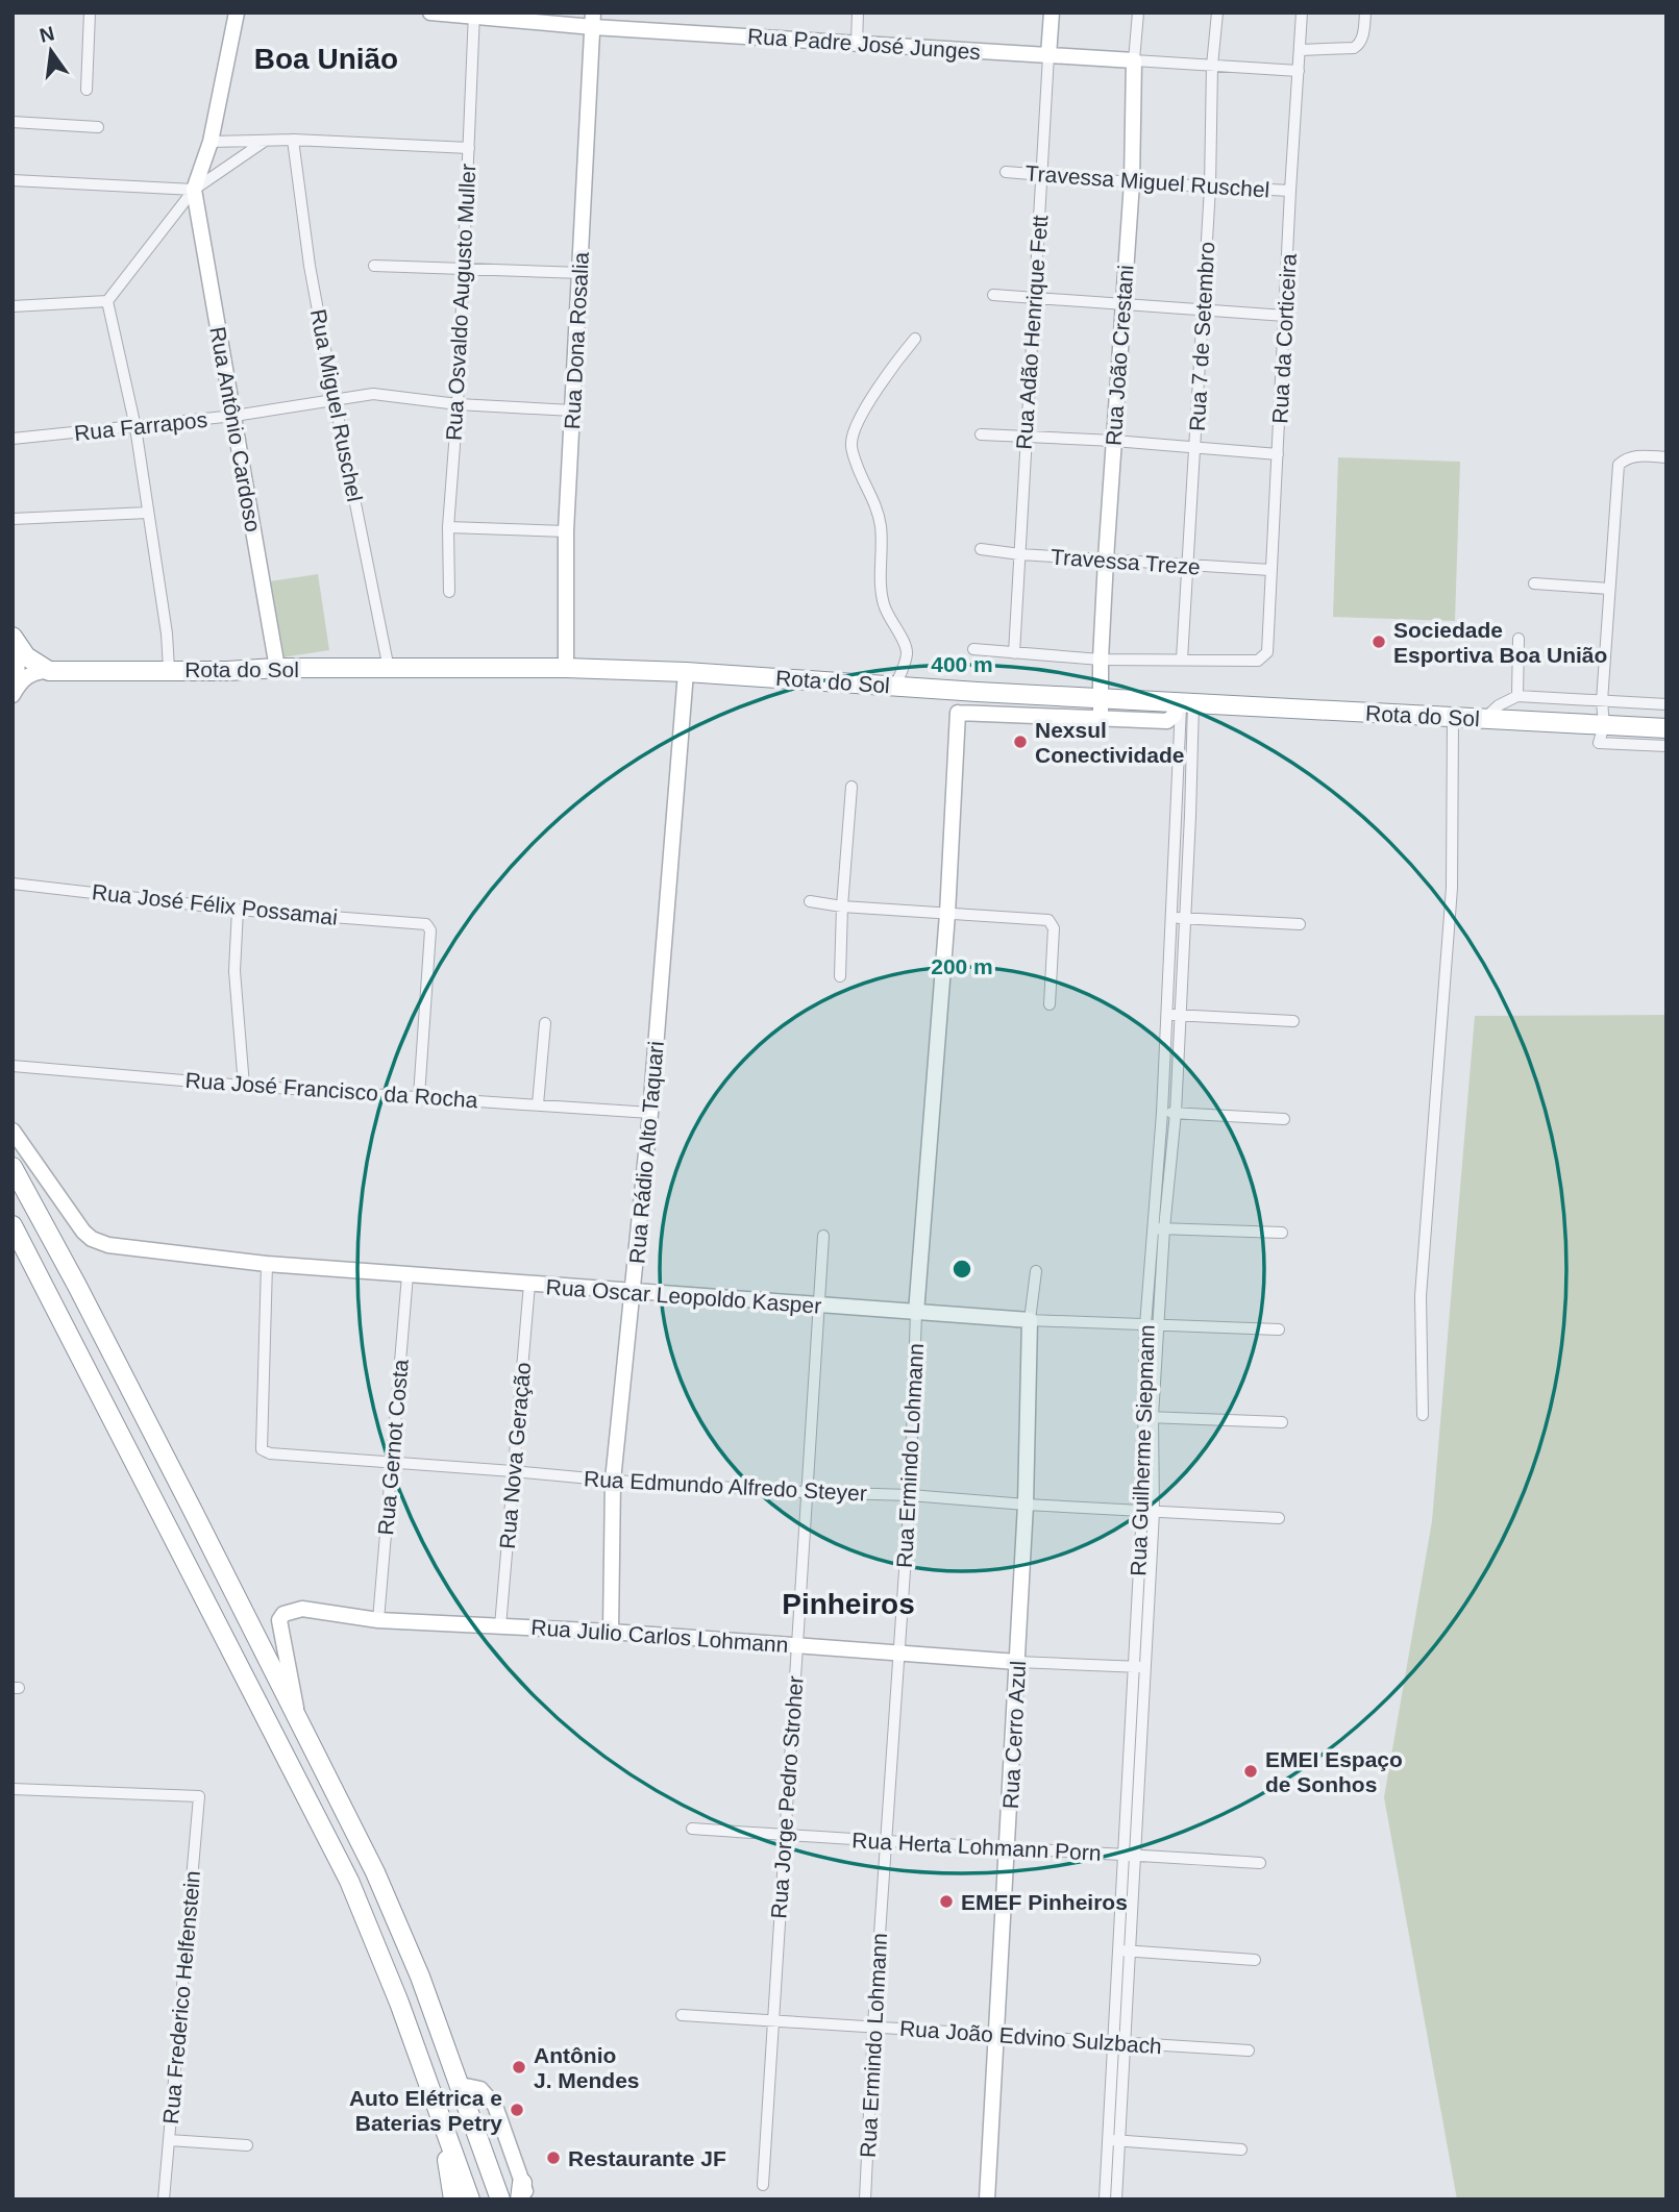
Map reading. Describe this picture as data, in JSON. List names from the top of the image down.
{
  "streets": {
    "highway": ["Rota do Sol"],
    "street": [
      "Rua Padre José Junges",
      "Travessa Miguel Ruschel",
      "Rua Osvaldo Augusto Muller",
      "Rua Adão Henrique Fett",
      "Rua 7 de Setembro",
      "Rua da Corticeira",
      "Rua Dona Rosalia",
      "Rua João Crestani",
      "Rua Miguel Ruschel",
      "Rua Farrapos",
      "Rua Antônio Cardoso",
      "Travessa Treze",
      "Rua José Félix Possamai",
      "Rua José Francisco da Rocha",
      "Rua Rádio Alto Taquari",
      "Rua Oscar Leopoldo Kasper",
      "Rua Gernot Costa",
      "Rua Guilherme Siepmann",
      "Rua Nova Geração",
      "Rua Ermindo Lohmann",
      "Rua Edmundo Alfredo Steyer",
      "Rua Julio Carlos Lohmann",
      "Rua Cerro Azul",
      "Rua Jorge Pedro Stroher",
      "Rua Herta Lohmann Porn",
      "Rua Frederico Helfenstein",
      "Rua João Edvino Sulzbach"
    ]
  },
  "crossings": [
    ["Rua Padre José Junges", "Rua Osvaldo Augusto Muller"],
    ["Rua Padre José Junges", "Rua Adão Henrique Fett"],
    ["Rua Padre José Junges", "Rua 7 de Setembro"],
    ["Rua Padre José Junges", "Rua da Corticeira"],
    ["Rua Padre José Junges", "Rua Dona Rosalia"],
    ["Rua Padre José Junges", "Rua João Crestani"],
    ["Travessa Miguel Ruschel", "Rua Adão Henrique Fett"],
    ["Travessa Miguel Ruschel", "Rua 7 de Setembro"],
    ["Travessa Miguel Ruschel", "Rua da Corticeira"],
    ["Travessa Miguel Ruschel", "Rua João Crestani"],
    ["Rua Osvaldo Augusto Muller", "Rua Farrapos"],
    ["Rua Adão Henrique Fett", "Travessa Treze"],
    ["Rua 7 de Setembro", "Rua da Corticeira"],
    ["Rua 7 de Setembro", "Travessa Treze"],
    ["Rua da Corticeira", "Travessa Treze"],
    ["Rua Dona Rosalia", "Rua Farrapos"],
    ["Rua Dona Rosalia", "Rota do Sol"],
    ["Rua João Crestani", "Travessa Treze"],
    ["Rua João Crestani", "Rota do Sol"],
    ["Rua Miguel Ruschel", "Rua Farrapos"],
    ["Rua Miguel Ruschel", "Rota do Sol"],
    ["Rua Farrapos", "Rua Antônio Cardoso"],
    ["Rua Antônio Cardoso", "Rota do Sol"],
    ["Rota do Sol", "Rua Rádio Alto Taquari"],
    ["Rota do Sol", "Rua Guilherme Siepmann"],
    ["Rua José Félix Possamai", "Rua José Francisco da Rocha"],
    ["Rua José Francisco da Rocha", "Rua Rádio Alto Taquari"],
    ["Rua Rádio Alto Taquari", "Rua Oscar Leopoldo Kasper"],
    ["Rua Rádio Alto Taquari", "Rua Edmundo Alfredo Steyer"],
    ["Rua Rádio Alto Taquari", "Rua Julio Carlos Lohmann"],
    ["Rua Oscar Leopoldo Kasper", "Rua Gernot Costa"],
    ["Rua Oscar Leopoldo Kasper", "Rua Guilherme Siepmann"],
    ["Rua Oscar Leopoldo Kasper", "Rua Nova Geração"],
    ["Rua Oscar Leopoldo Kasper", "Rua Ermindo Lohmann"],
    ["Rua Oscar Leopoldo Kasper", "Rua Edmundo Alfredo Steyer"],
    ["Rua Oscar Leopoldo Kasper", "Rua Cerro Azul"],
    ["Rua Oscar Leopoldo Kasper", "Rua Jorge Pedro Stroher"],
    ["Rua Gernot Costa", "Rua Edmundo Alfredo Steyer"],
    ["Rua Gernot Costa", "Rua Julio Carlos Lohmann"],
    ["Rua Guilherme Siepmann", "Rua Edmundo Alfredo Steyer"],
    ["Rua Guilherme Siepmann", "Rua Julio Carlos Lohmann"],
    ["Rua Guilherme Siepmann", "Rua Herta Lohmann Porn"],
    ["Rua Guilherme Siepmann", "Rua João Edvino Sulzbach"],
    ["Rua Nova Geração", "Rua Edmundo Alfredo Steyer"],
    ["Rua Nova Geração", "Rua Julio Carlos Lohmann"],
    ["Rua Ermindo Lohmann", "Rua Edmundo Alfredo Steyer"],
    ["Rua Ermindo Lohmann", "Rua Julio Carlos Lohmann"],
    ["Rua Ermindo Lohmann", "Rua Herta Lohmann Porn"],
    ["Rua Ermindo Lohmann", "Rua João Edvino Sulzbach"],
    ["Rua Edmundo Alfredo Steyer", "Rua Cerro Azul"],
    ["Rua Edmundo Alfredo Steyer", "Rua Jorge Pedro Stroher"],
    ["Rua Julio Carlos Lohmann", "Rua Cerro Azul"],
    ["Rua Julio Carlos Lohmann", "Rua Jorge Pedro Stroher"],
    ["Rua Cerro Azul", "Rua Herta Lohmann Porn"],
    ["Rua Cerro Azul", "Rua João Edvino Sulzbach"],
    ["Rua Jorge Pedro Stroher", "Rua Herta Lohmann Porn"],
    ["Rua Jorge Pedro Stroher", "Rua João Edvino Sulzbach"]
  ],
  "districts": ["Boa União", "Pinheiros"],
  "places": [
    "Sociedade Esportiva Boa União",
    "Nexsul Conectividade",
    "EMEI Espaço de Sonhos",
    "EMEF Pinheiros",
    "Antônio J. Mendes",
    "Auto Elétrica e Baterias Petry",
    "Restaurante JF"
  ],
  "north": "top",
  "rings": ["400 m", "200 m"]
}
